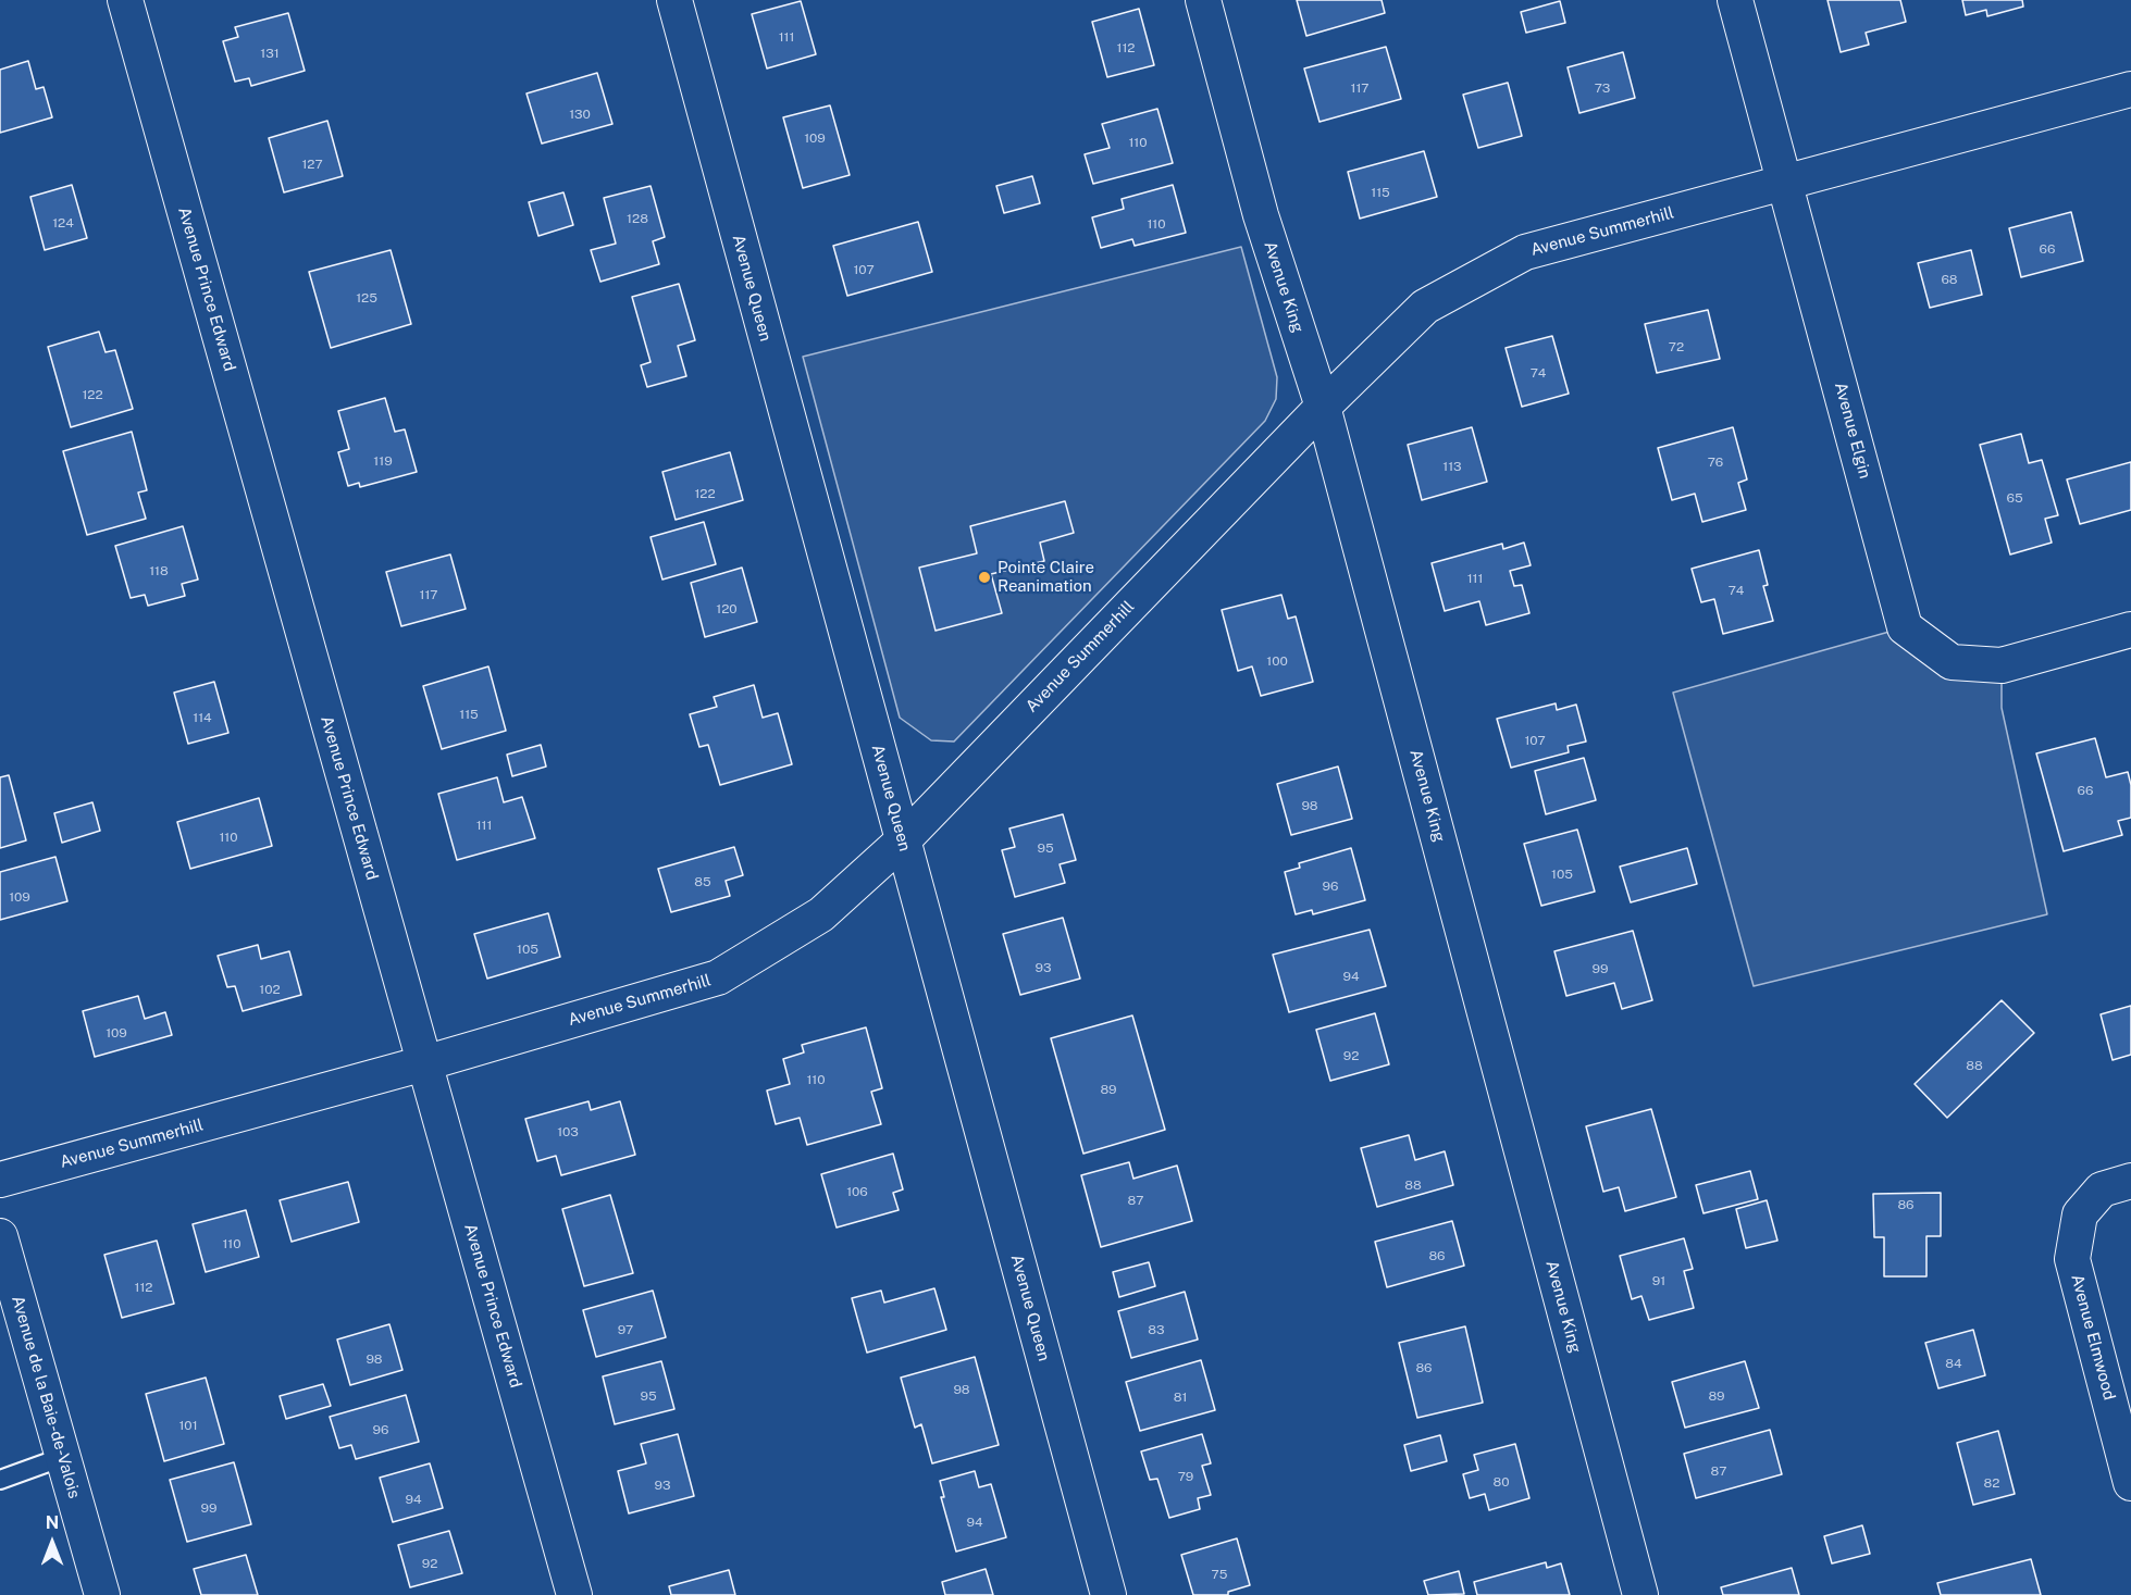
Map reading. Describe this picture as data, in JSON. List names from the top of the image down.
{
  "streets": {
    "street": [
      "Avenue Summerhill",
      "Avenue King",
      "Avenue Queen",
      "Avenue Prince Edward",
      "Avenue Elgin",
      "Avenue Elmwood",
      "Avenue de la Baie-de-Valois"
    ]
  },
  "crossings": [
    ["Avenue Summerhill", "Avenue King"],
    ["Avenue Summerhill", "Avenue Queen"],
    ["Avenue Summerhill", "Avenue Prince Edward"],
    ["Avenue Summerhill", "Avenue Elgin"]
  ],
  "places": ["Pointe Claire Reanimation"],
  "house_numbers": [
    "111",
    "112",
    "131",
    "117",
    "73",
    "130",
    "109",
    "110",
    "127",
    "115",
    "128",
    "124",
    "110",
    "66",
    "107",
    "68",
    "125",
    "72",
    "74",
    "122",
    "119",
    "76",
    "113",
    "122",
    "65",
    "118",
    "111",
    "74",
    "117",
    "120",
    "100",
    "115",
    "114",
    "107",
    "66",
    "98",
    "111",
    "110",
    "95",
    "105",
    "85",
    "96",
    "109",
    "105",
    "93",
    "99",
    "94",
    "102",
    "109",
    "92",
    "88",
    "110",
    "89",
    "103",
    "88",
    "106",
    "87",
    "86",
    "110",
    "86",
    "91",
    "112",
    "97",
    "83",
    "98",
    "84",
    "86",
    "98",
    "95",
    "89",
    "81",
    "101",
    "96",
    "87",
    "79",
    "80",
    "82",
    "93",
    "94",
    "99",
    "94",
    "92",
    "75"
  ],
  "north": "top"
}
